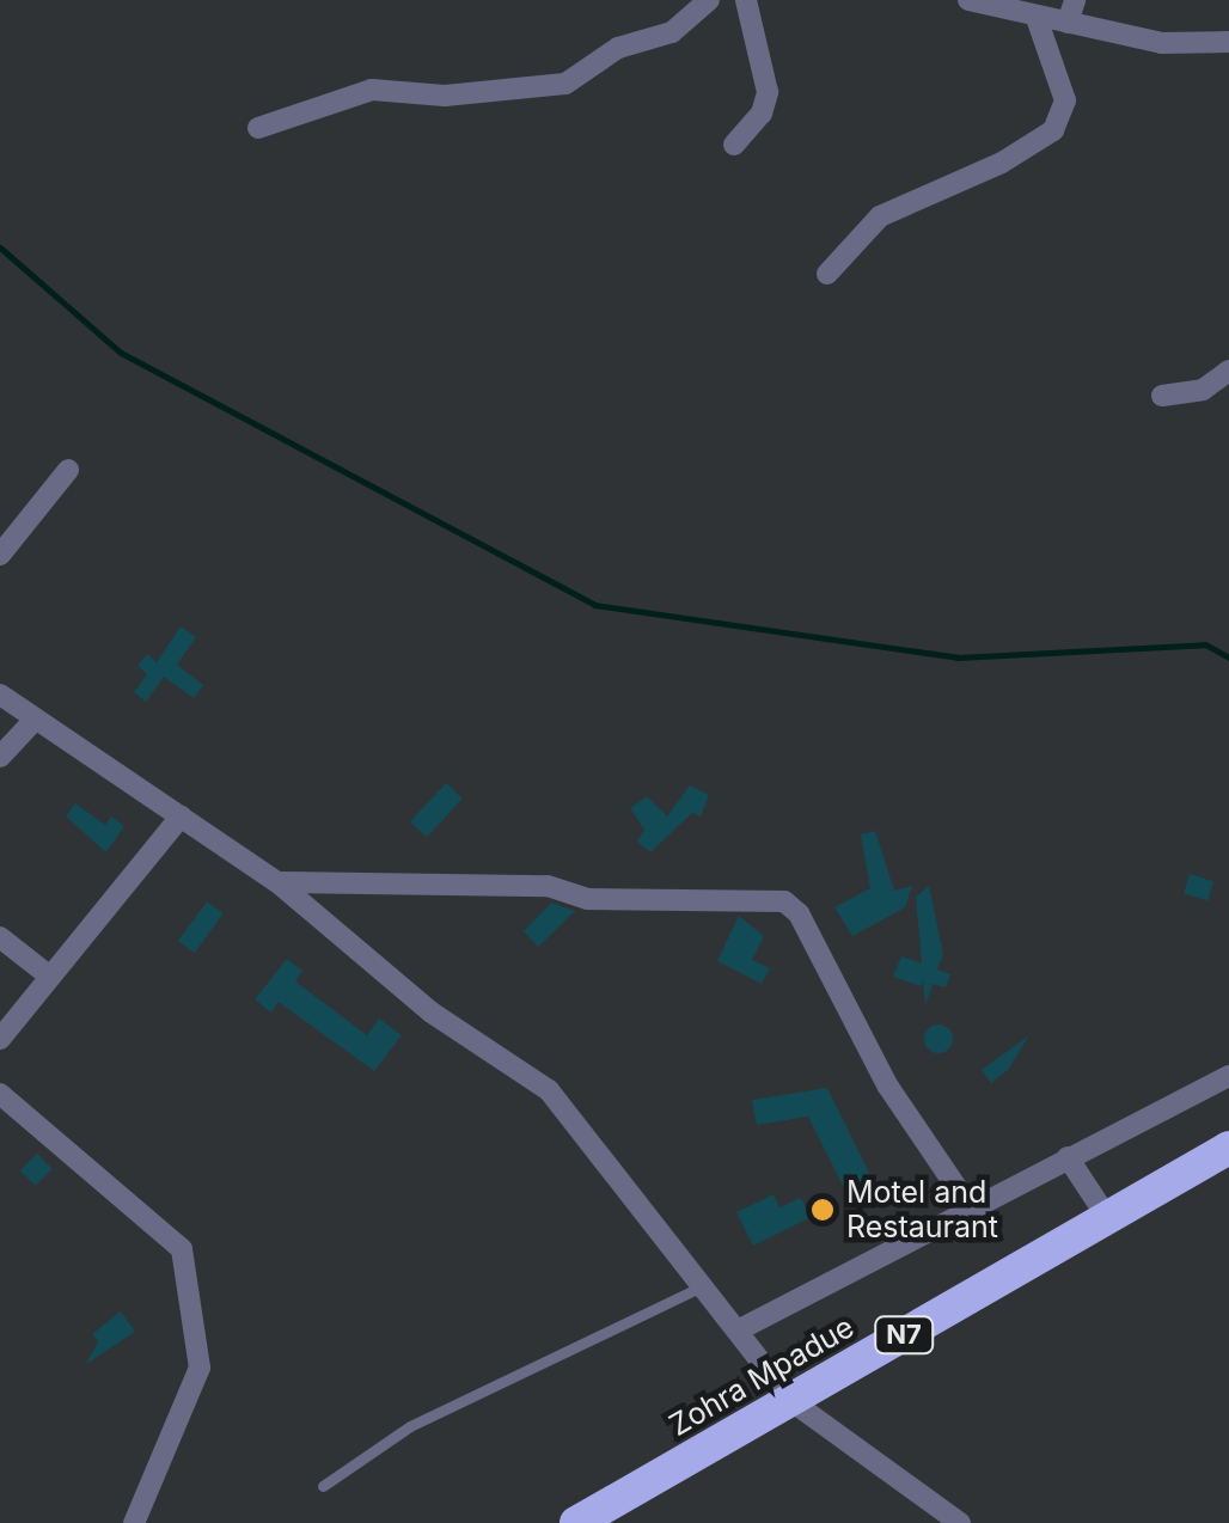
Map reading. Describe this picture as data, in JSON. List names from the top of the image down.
{
  "streets": {
    "highway": ["N7", "Zohra Mpadue"]
  },
  "places": ["Motel and Restaurant"]
}
